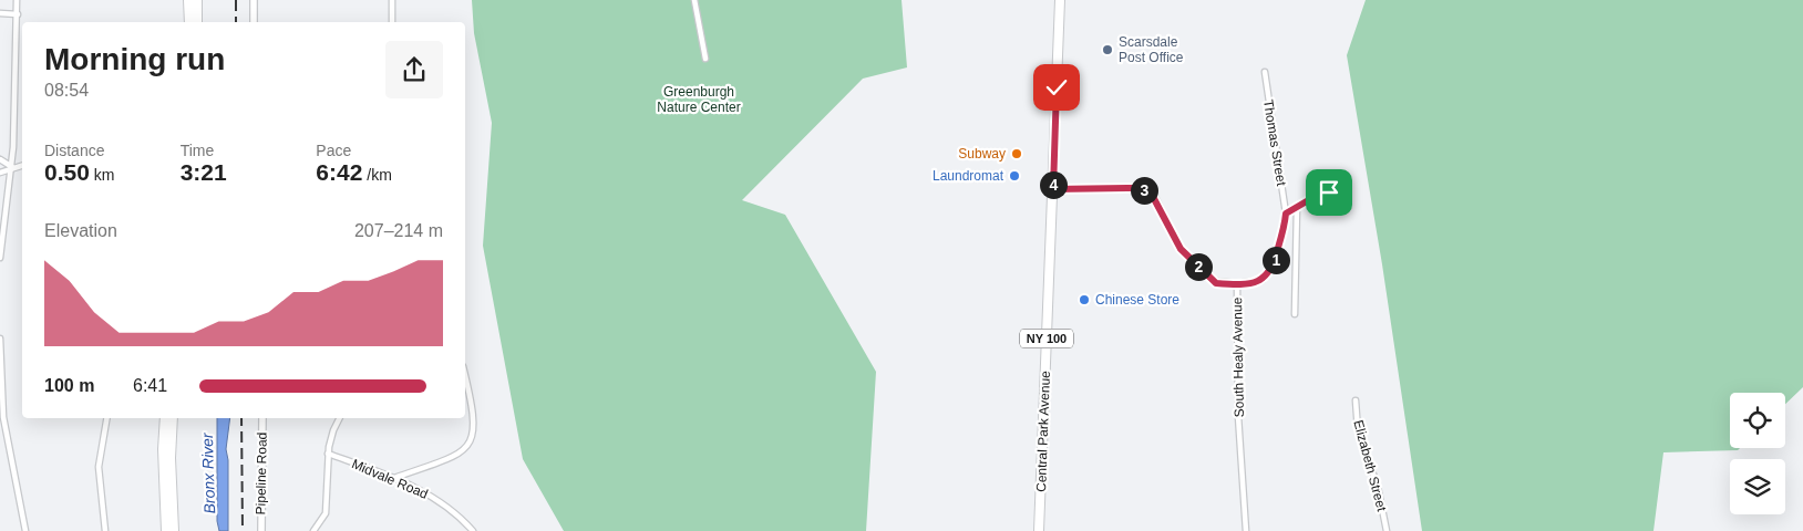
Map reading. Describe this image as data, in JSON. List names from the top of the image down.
{
  "streets": {
    "main road": ["NY 100", "Central Park Avenue"],
    "street": [
      "Thomas Street",
      "South Healy Avenue",
      "Elizabeth Street",
      "Pipeline Road",
      "Midvale Road"
    ]
  },
  "crossings": [
    ["Thomas Street", "South Healy Avenue"],
    ["South Healy Avenue", "Central Park Avenue"]
  ],
  "water": ["Bronx River"],
  "parks": ["Greenburgh Nature Center"],
  "places": [
    "Scarsdale Post Office",
    "Subway",
    "Laundromat",
    "Chinese Store"
  ],
  "page": {
    "heading": ["Morning run", "08:54"],
    "stats": [
      ["Distance", "0.50 km"],
      ["Time", "3:21"],
      ["Pace", "6:42 /km"]
    ],
    "pins": [
      "4",
      "3",
      "1",
      "2"
    ],
    "chart": ["Elevation", "207–214 m"],
    "list": [
      {
        "name": "100 m",
        "note": "6:41"
      }
    ]
  }
}
